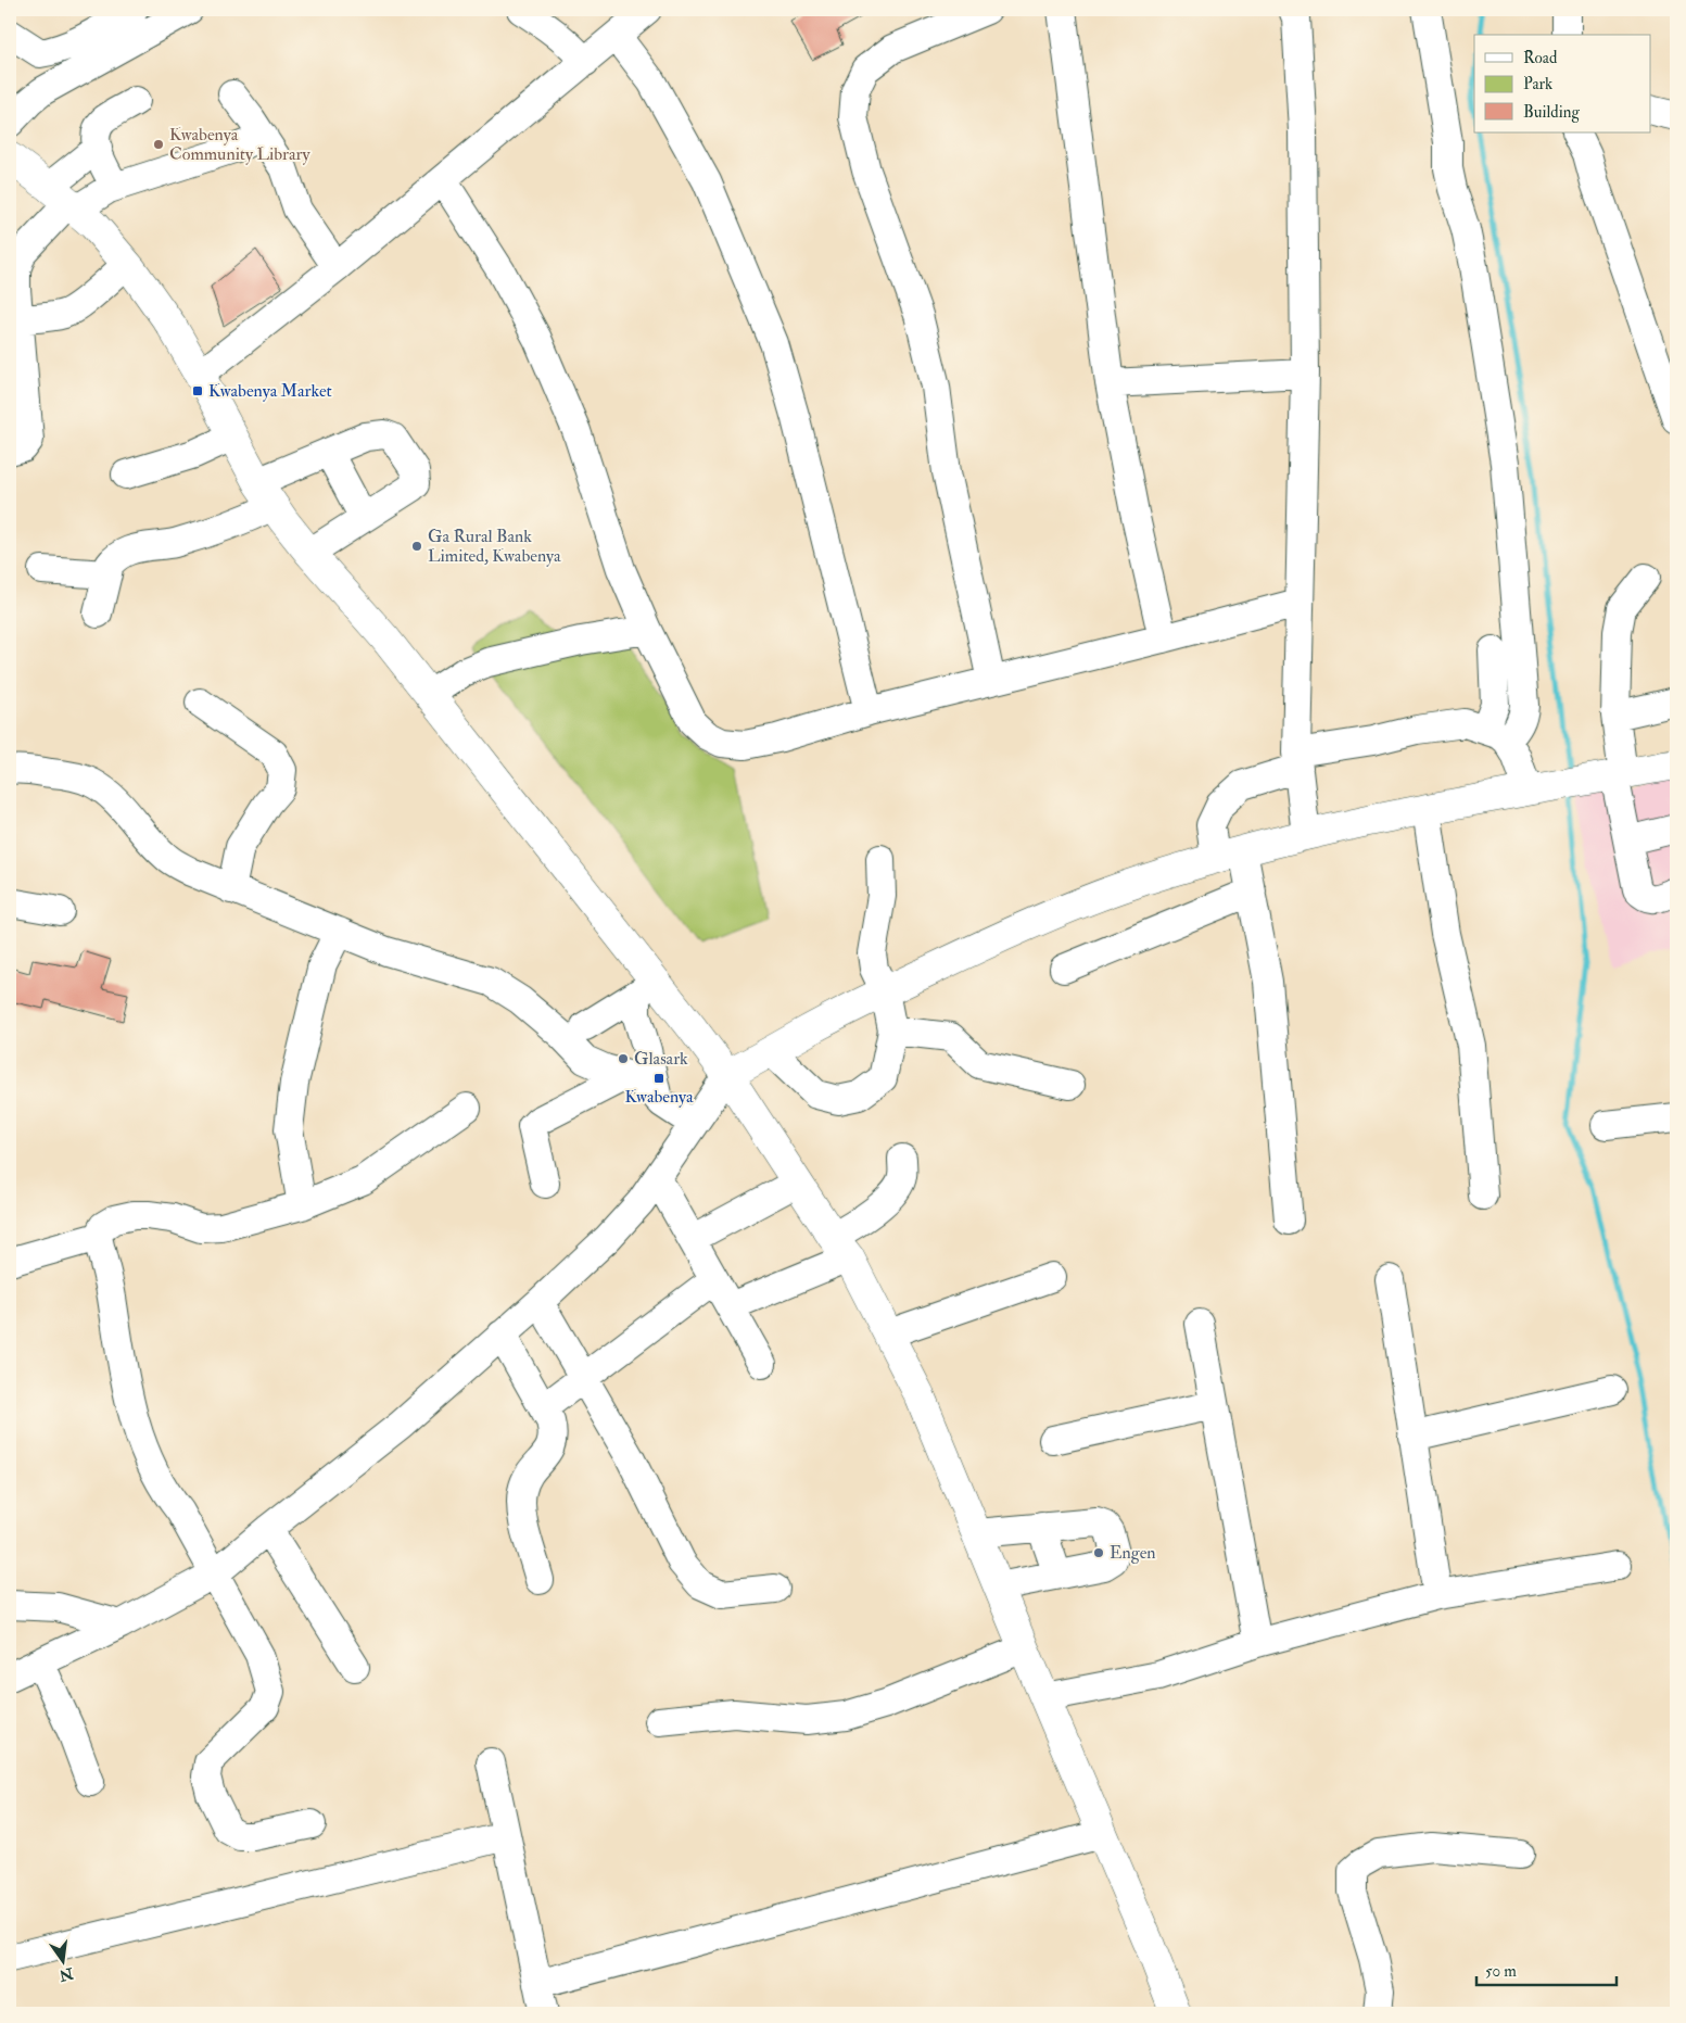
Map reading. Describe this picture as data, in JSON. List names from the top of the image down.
{
  "places": {
    "other": [
      "Kwabenya Community Library",
      "Ga Rural Bank Limited, Kwabenya",
      "Glasark",
      "Engen"
    ],
    "transit": ["Kwabenya Market", "Kwabenya"]
  },
  "legend": ["Road", "Park", "Building"],
  "scale_bar": "50 m",
  "north": "bottom"
}
